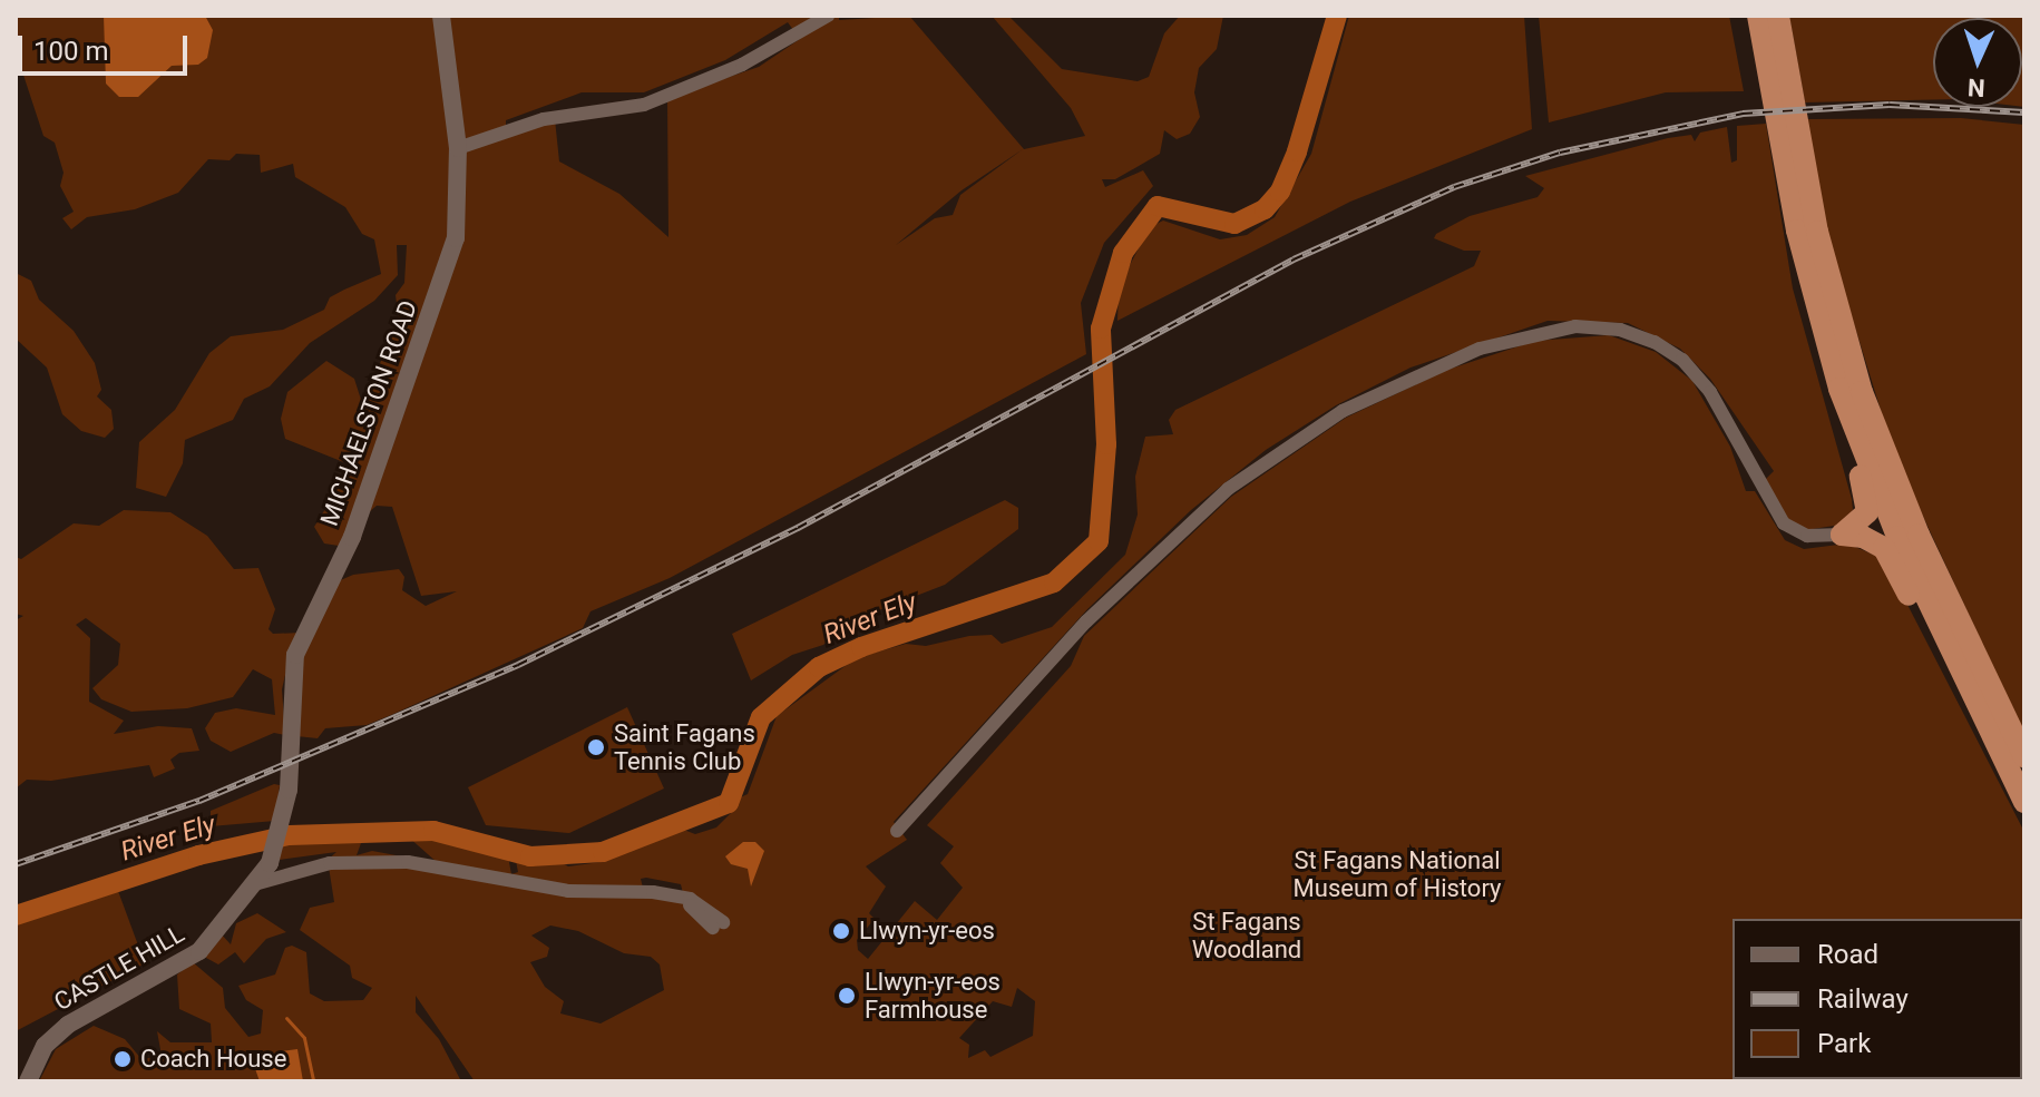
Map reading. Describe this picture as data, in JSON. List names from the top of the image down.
{
  "streets": {
    "street": ["MICHAELSTON ROAD", "CASTLE HILL"]
  },
  "crossings": [
    ["MICHAELSTON ROAD", "CASTLE HILL"]
  ],
  "water": ["River Ely"],
  "parks": ["St Fagans National Museum of History", "St Fagans Woodland"],
  "places": [
    "Saint Fagans Tennis Club",
    "Llwyn-yr-eos",
    "Llwyn-yr-eos Farmhouse",
    "Coach House"
  ],
  "legend": ["Road", "Railway", "Park"],
  "scale_bar": "100 m",
  "north": "bottom"
}
